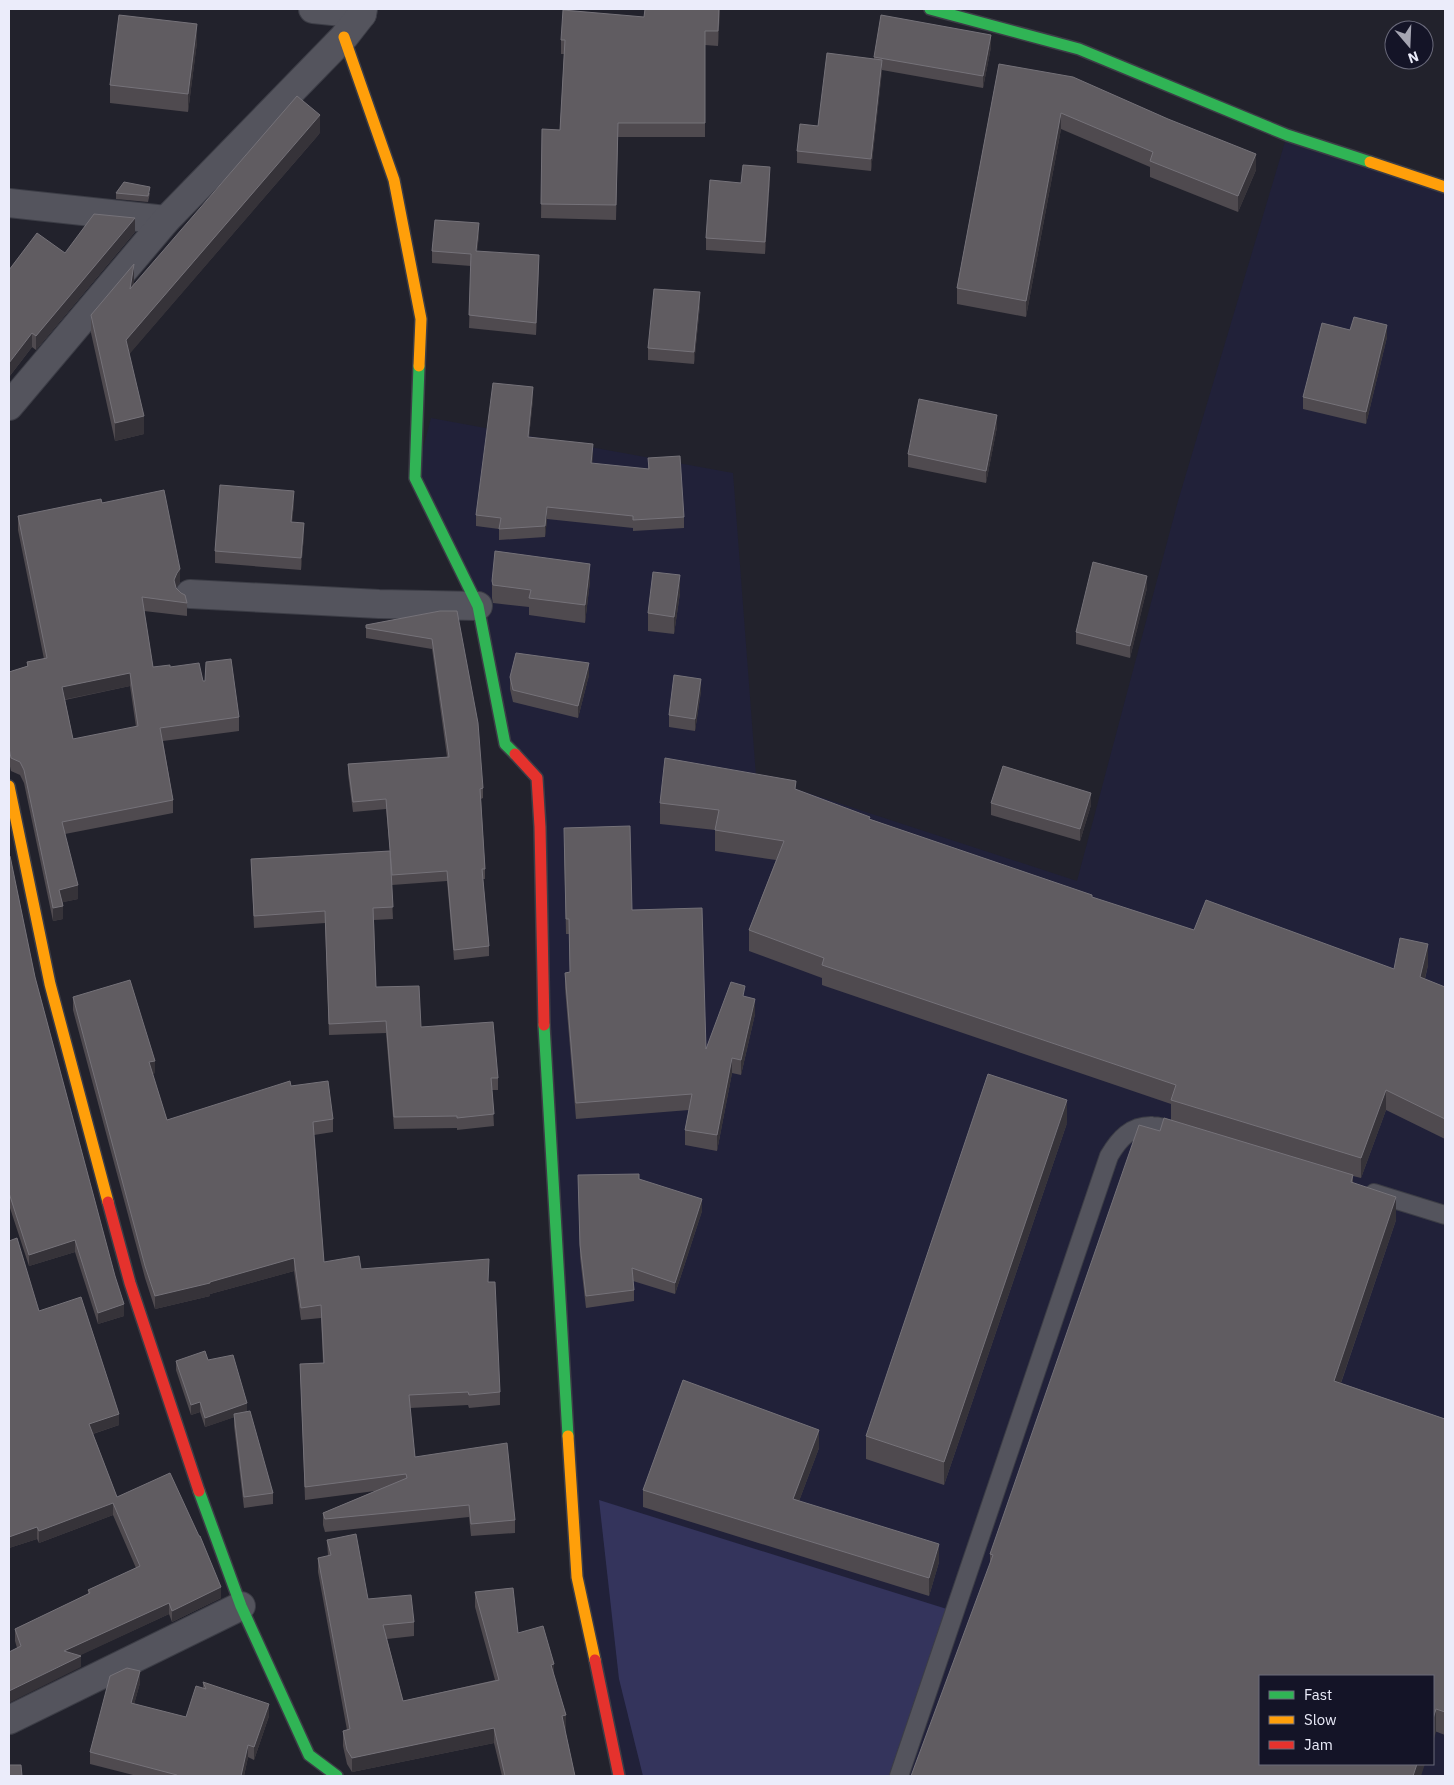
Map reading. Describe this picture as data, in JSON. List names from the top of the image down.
{
  "legend": ["Fast", "Slow", "Jam"],
  "north": "bottom"
}
